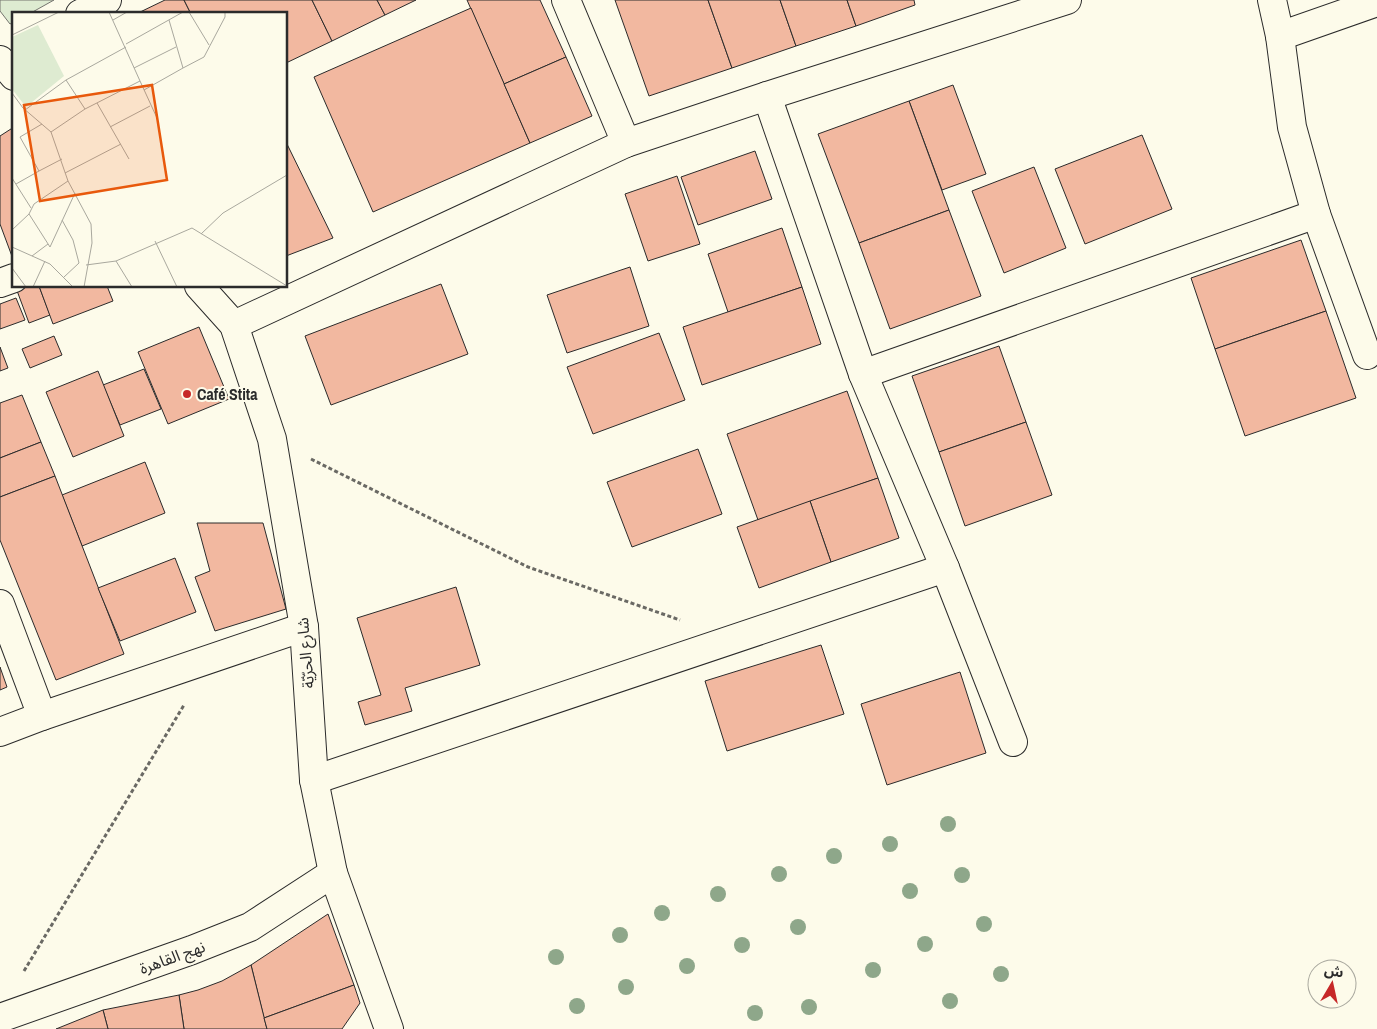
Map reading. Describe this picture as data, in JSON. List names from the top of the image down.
{
  "streets": {
    "street": ["شارع الحرّيّة", "نهج القاهرة"]
  },
  "crossings": [
    ["شارع الحرّيّة", "نهج القاهرة"]
  ],
  "places": ["Café Stita"],
  "north": "top"
}
